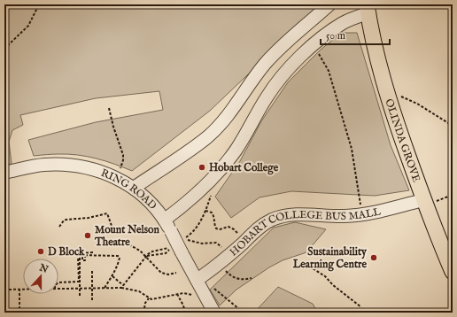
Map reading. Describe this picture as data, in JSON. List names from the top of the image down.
{
  "streets": {
    "main road": ["OLINDA GROVE"],
    "street": ["RING ROAD", "HOBART COLLEGE BUS MALL"]
  },
  "crossings": [
    ["OLINDA GROVE", "HOBART COLLEGE BUS MALL"],
    ["RING ROAD", "HOBART COLLEGE BUS MALL"]
  ],
  "places": [
    "Hobart College",
    "Mount Nelson Theatre",
    "D Block",
    "Sustainability Learning Centre"
  ],
  "scale_bar": "50 m",
  "north": "top"
}
